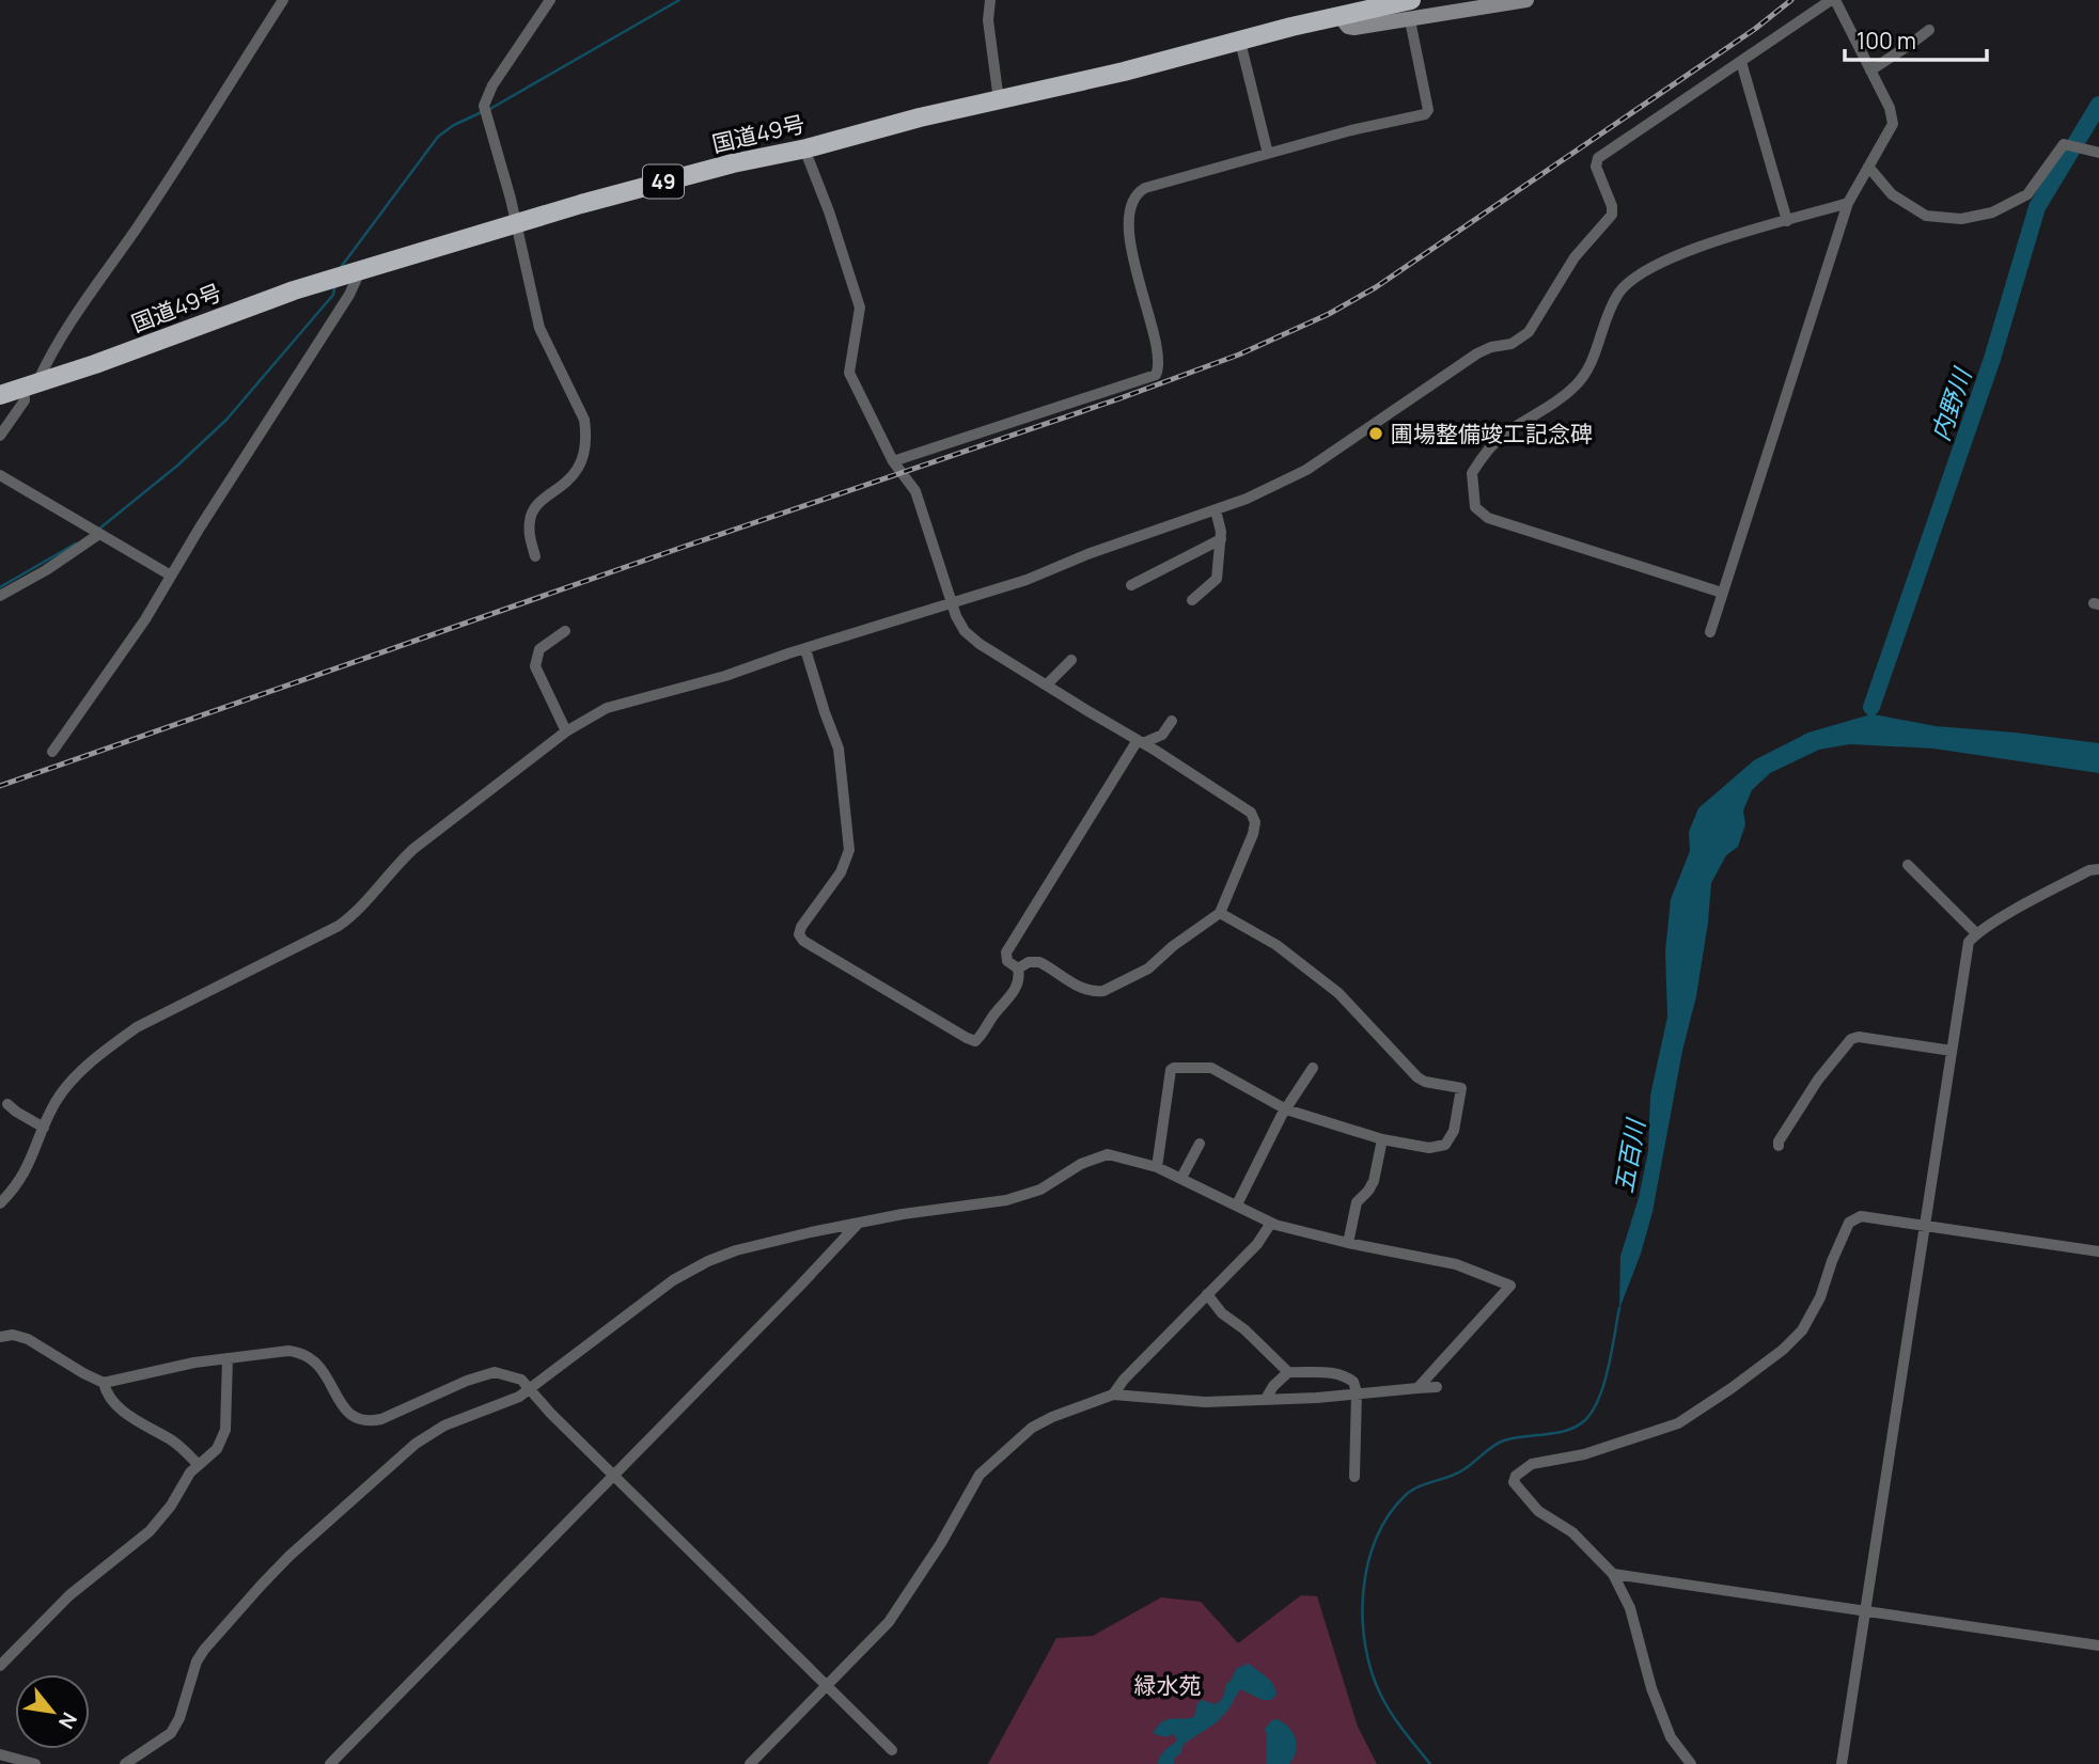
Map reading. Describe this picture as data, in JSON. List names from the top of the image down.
{
  "streets": {
    "highway": ["国道49号", "49"]
  },
  "water": ["内野川", "五百川"],
  "parks": ["緑水苑"],
  "places": ["圃場整備竣工記念碑"],
  "scale_bar": "100 m",
  "north": "bottom right"
}
